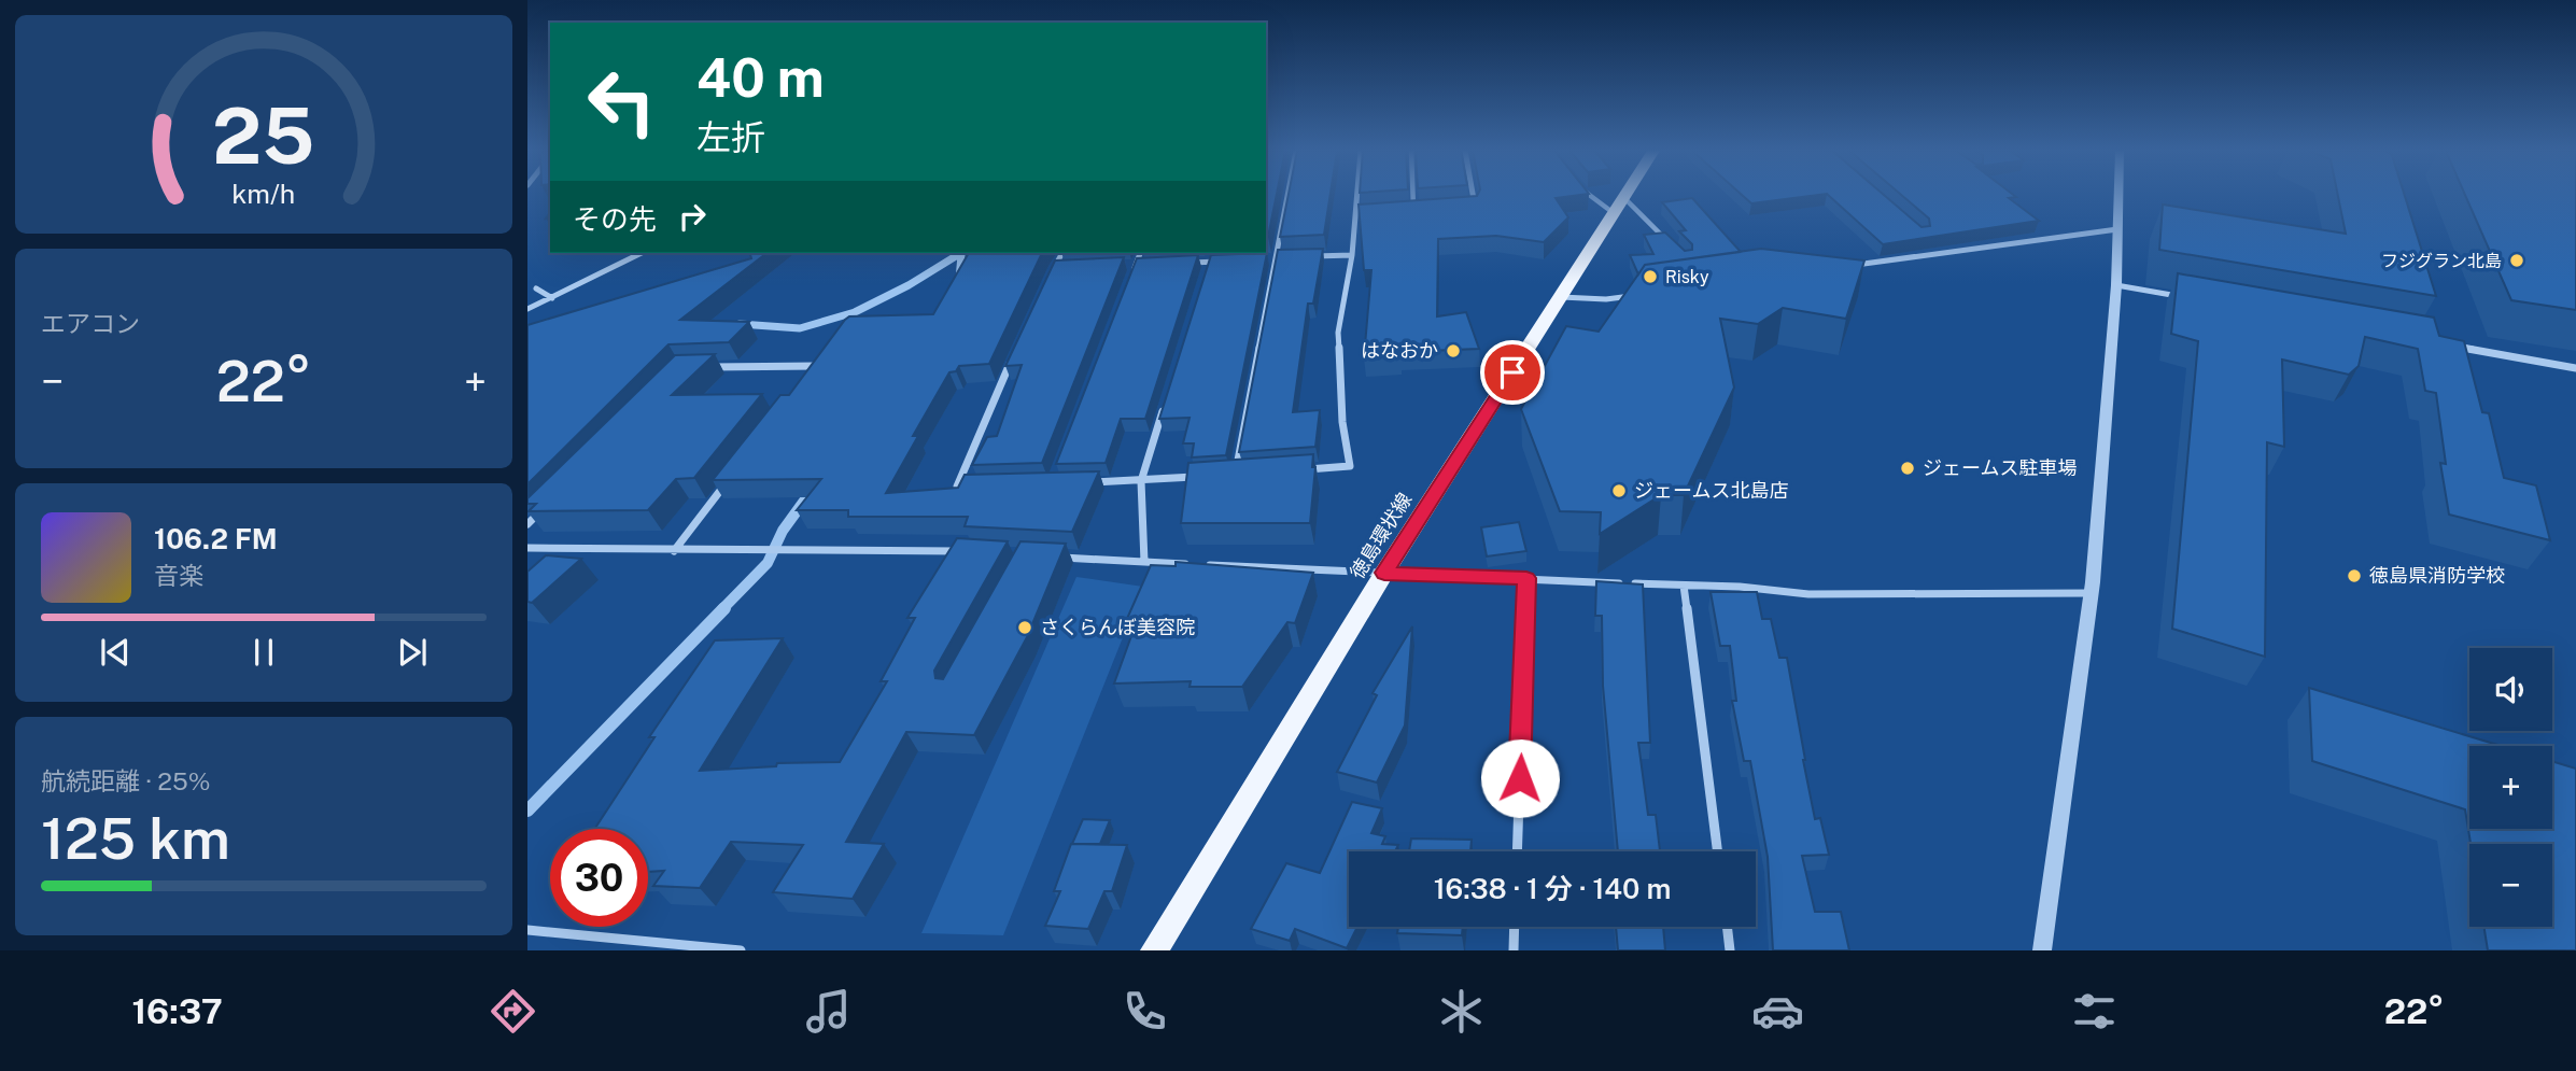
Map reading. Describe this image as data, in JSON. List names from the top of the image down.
{
  "streets": {
    "main road": ["徳島環状線"]
  },
  "places": [
    "フジグラン北島",
    "Risky",
    "はなおか",
    "ジェームス駐車場",
    "ジェームス北島店",
    "徳島県消防学校",
    "さくらんぼ美容院"
  ],
  "page": {
    "turn": ["40 m", "左折"],
    "then": "その先",
    "tile": [
      "エアコン",
      ["航続距離 · 25%", "125 km"]
    ],
    "heat": ["−", "22°", "+"],
    "song": ["106.2 FM", "音楽"],
    "map_buttons": ["+", "−"],
    "limit": "30",
    "trip": "16:38 · 1 分 · 140 m",
    "tabs": ["16:37", "22°"],
    "gauge": ["25", "km/h"]
  }
}
